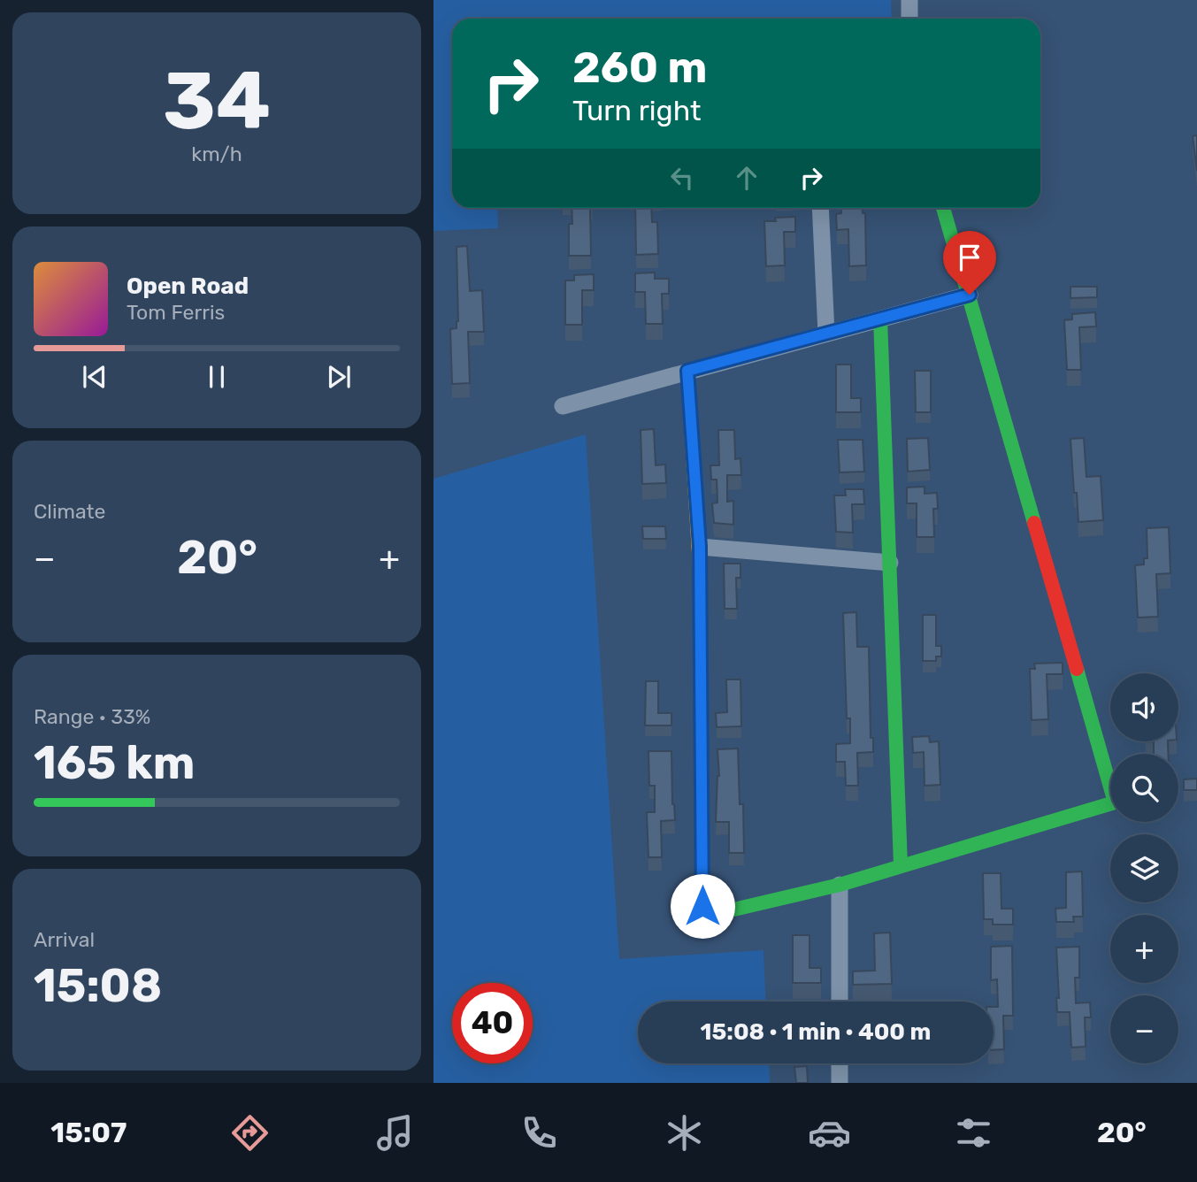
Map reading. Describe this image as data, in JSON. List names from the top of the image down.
{
  "page": {
    "tile": [
      ["34", "km/h"],
      "Climate",
      ["Range · 33%", "165 km"],
      ["Arrival", "15:08"]
    ],
    "turn": ["260 m", "Turn right"],
    "song": ["Open Road", "Tom Ferris"],
    "heat": ["−", "20°", "+"],
    "map_buttons": ["+", "−"],
    "limit": "40",
    "trip": "15:08 · 1 min · 400 m",
    "tabs": ["15:07", "20°"]
  }
}
